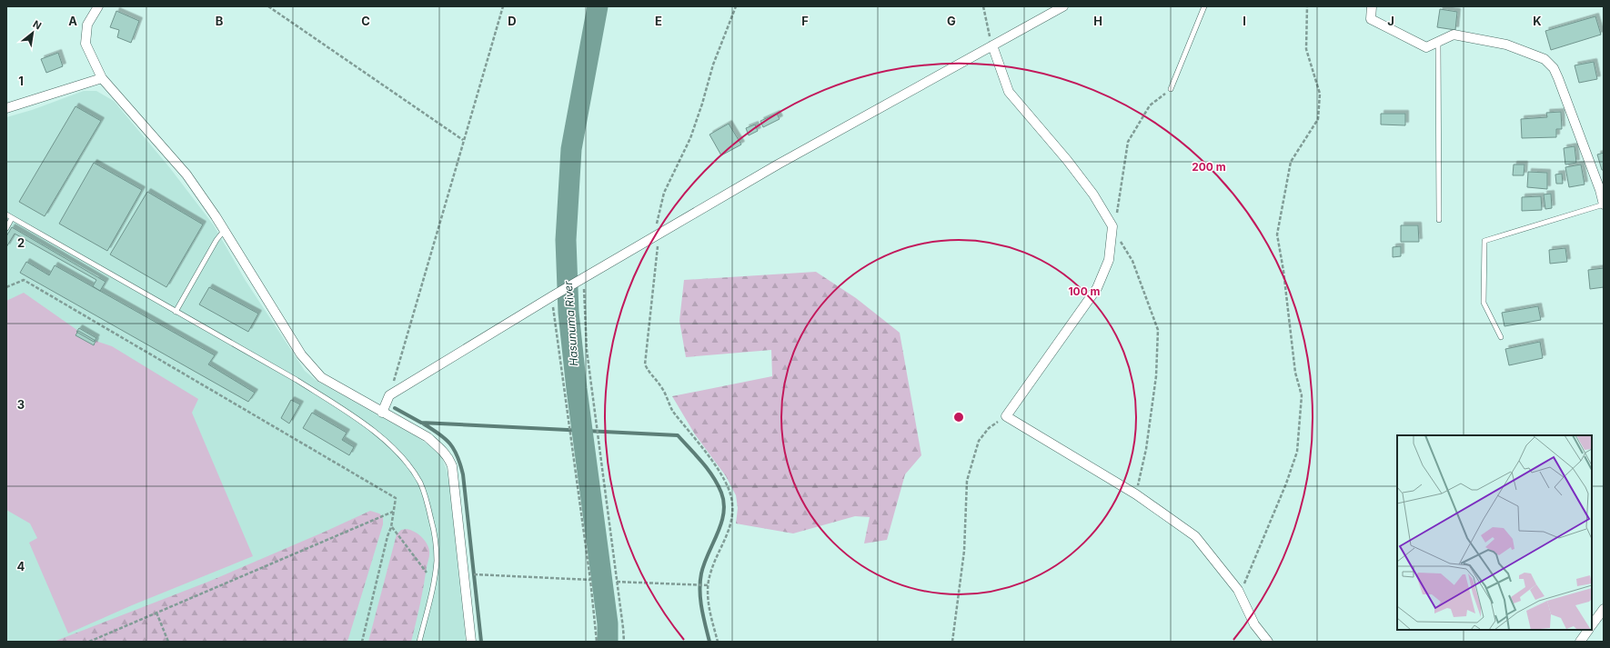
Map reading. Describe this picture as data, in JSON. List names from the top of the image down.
{
  "water": ["Hasunuma River"],
  "north": "top right",
  "grid": {
    "columns": [
      "A",
      "B",
      "C",
      "D",
      "E",
      "F",
      "G",
      "H",
      "I",
      "J",
      "K"
    ],
    "rows": [
      "1",
      "2",
      "3",
      "4"
    ]
  },
  "rings": ["200 m", "100 m"]
}
